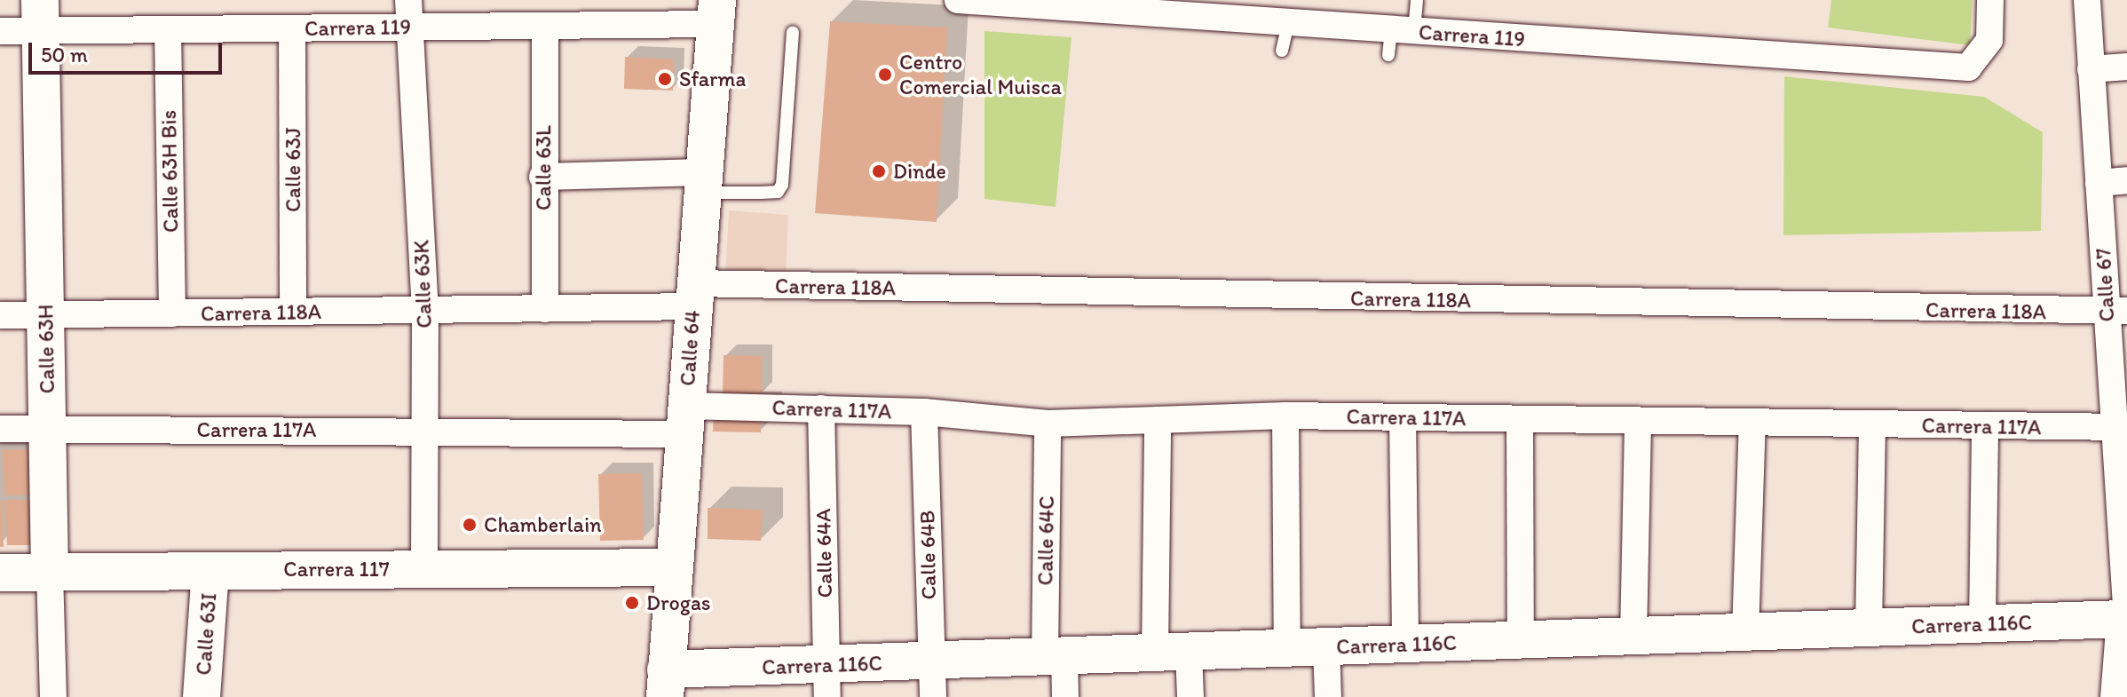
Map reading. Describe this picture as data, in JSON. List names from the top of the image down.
{
  "streets": {
    "street": [
      "Carrera 119",
      "Calle 63L",
      "Calle 63J",
      "Calle 63H Bis",
      "Calle 63K",
      "Calle 67",
      "Carrera 118A",
      "Calle 64",
      "Calle 63H",
      "Carrera 117A",
      "Calle 64C",
      "Calle 64A",
      "Calle 64B",
      "Carrera 117",
      "Carrera 116C",
      "Calle 63I"
    ]
  },
  "crossings": [
    ["Carrera 119", "Calle 63L"],
    ["Carrera 119", "Calle 63J"],
    ["Carrera 119", "Calle 63H Bis"],
    ["Carrera 119", "Calle 63K"],
    ["Carrera 119", "Calle 64"],
    ["Carrera 119", "Calle 63H"],
    ["Calle 63L", "Carrera 118A"],
    ["Calle 63J", "Carrera 118A"],
    ["Calle 63H Bis", "Carrera 118A"],
    ["Calle 63K", "Carrera 118A"],
    ["Calle 63K", "Carrera 117A"],
    ["Calle 63K", "Carrera 117"],
    ["Calle 67", "Carrera 118A"],
    ["Calle 67", "Carrera 117A"],
    ["Calle 67", "Carrera 116C"],
    ["Carrera 118A", "Calle 64"],
    ["Carrera 118A", "Calle 63H"],
    ["Calle 64", "Carrera 117A"],
    ["Calle 64", "Carrera 117"],
    ["Calle 64", "Carrera 116C"],
    ["Calle 63H", "Carrera 117A"],
    ["Calle 63H", "Carrera 117"],
    ["Carrera 117A", "Calle 64C"],
    ["Carrera 117A", "Calle 64A"],
    ["Carrera 117A", "Calle 64B"],
    ["Calle 64C", "Carrera 116C"],
    ["Calle 64A", "Carrera 116C"],
    ["Calle 64B", "Carrera 116C"],
    ["Carrera 117", "Calle 63I"]
  ],
  "places": [
    "Centro Comercial Muisca",
    "Sfarma",
    "Dinde",
    "Chamberlain",
    "Drogas"
  ],
  "scale_bar": "50 m"
}
